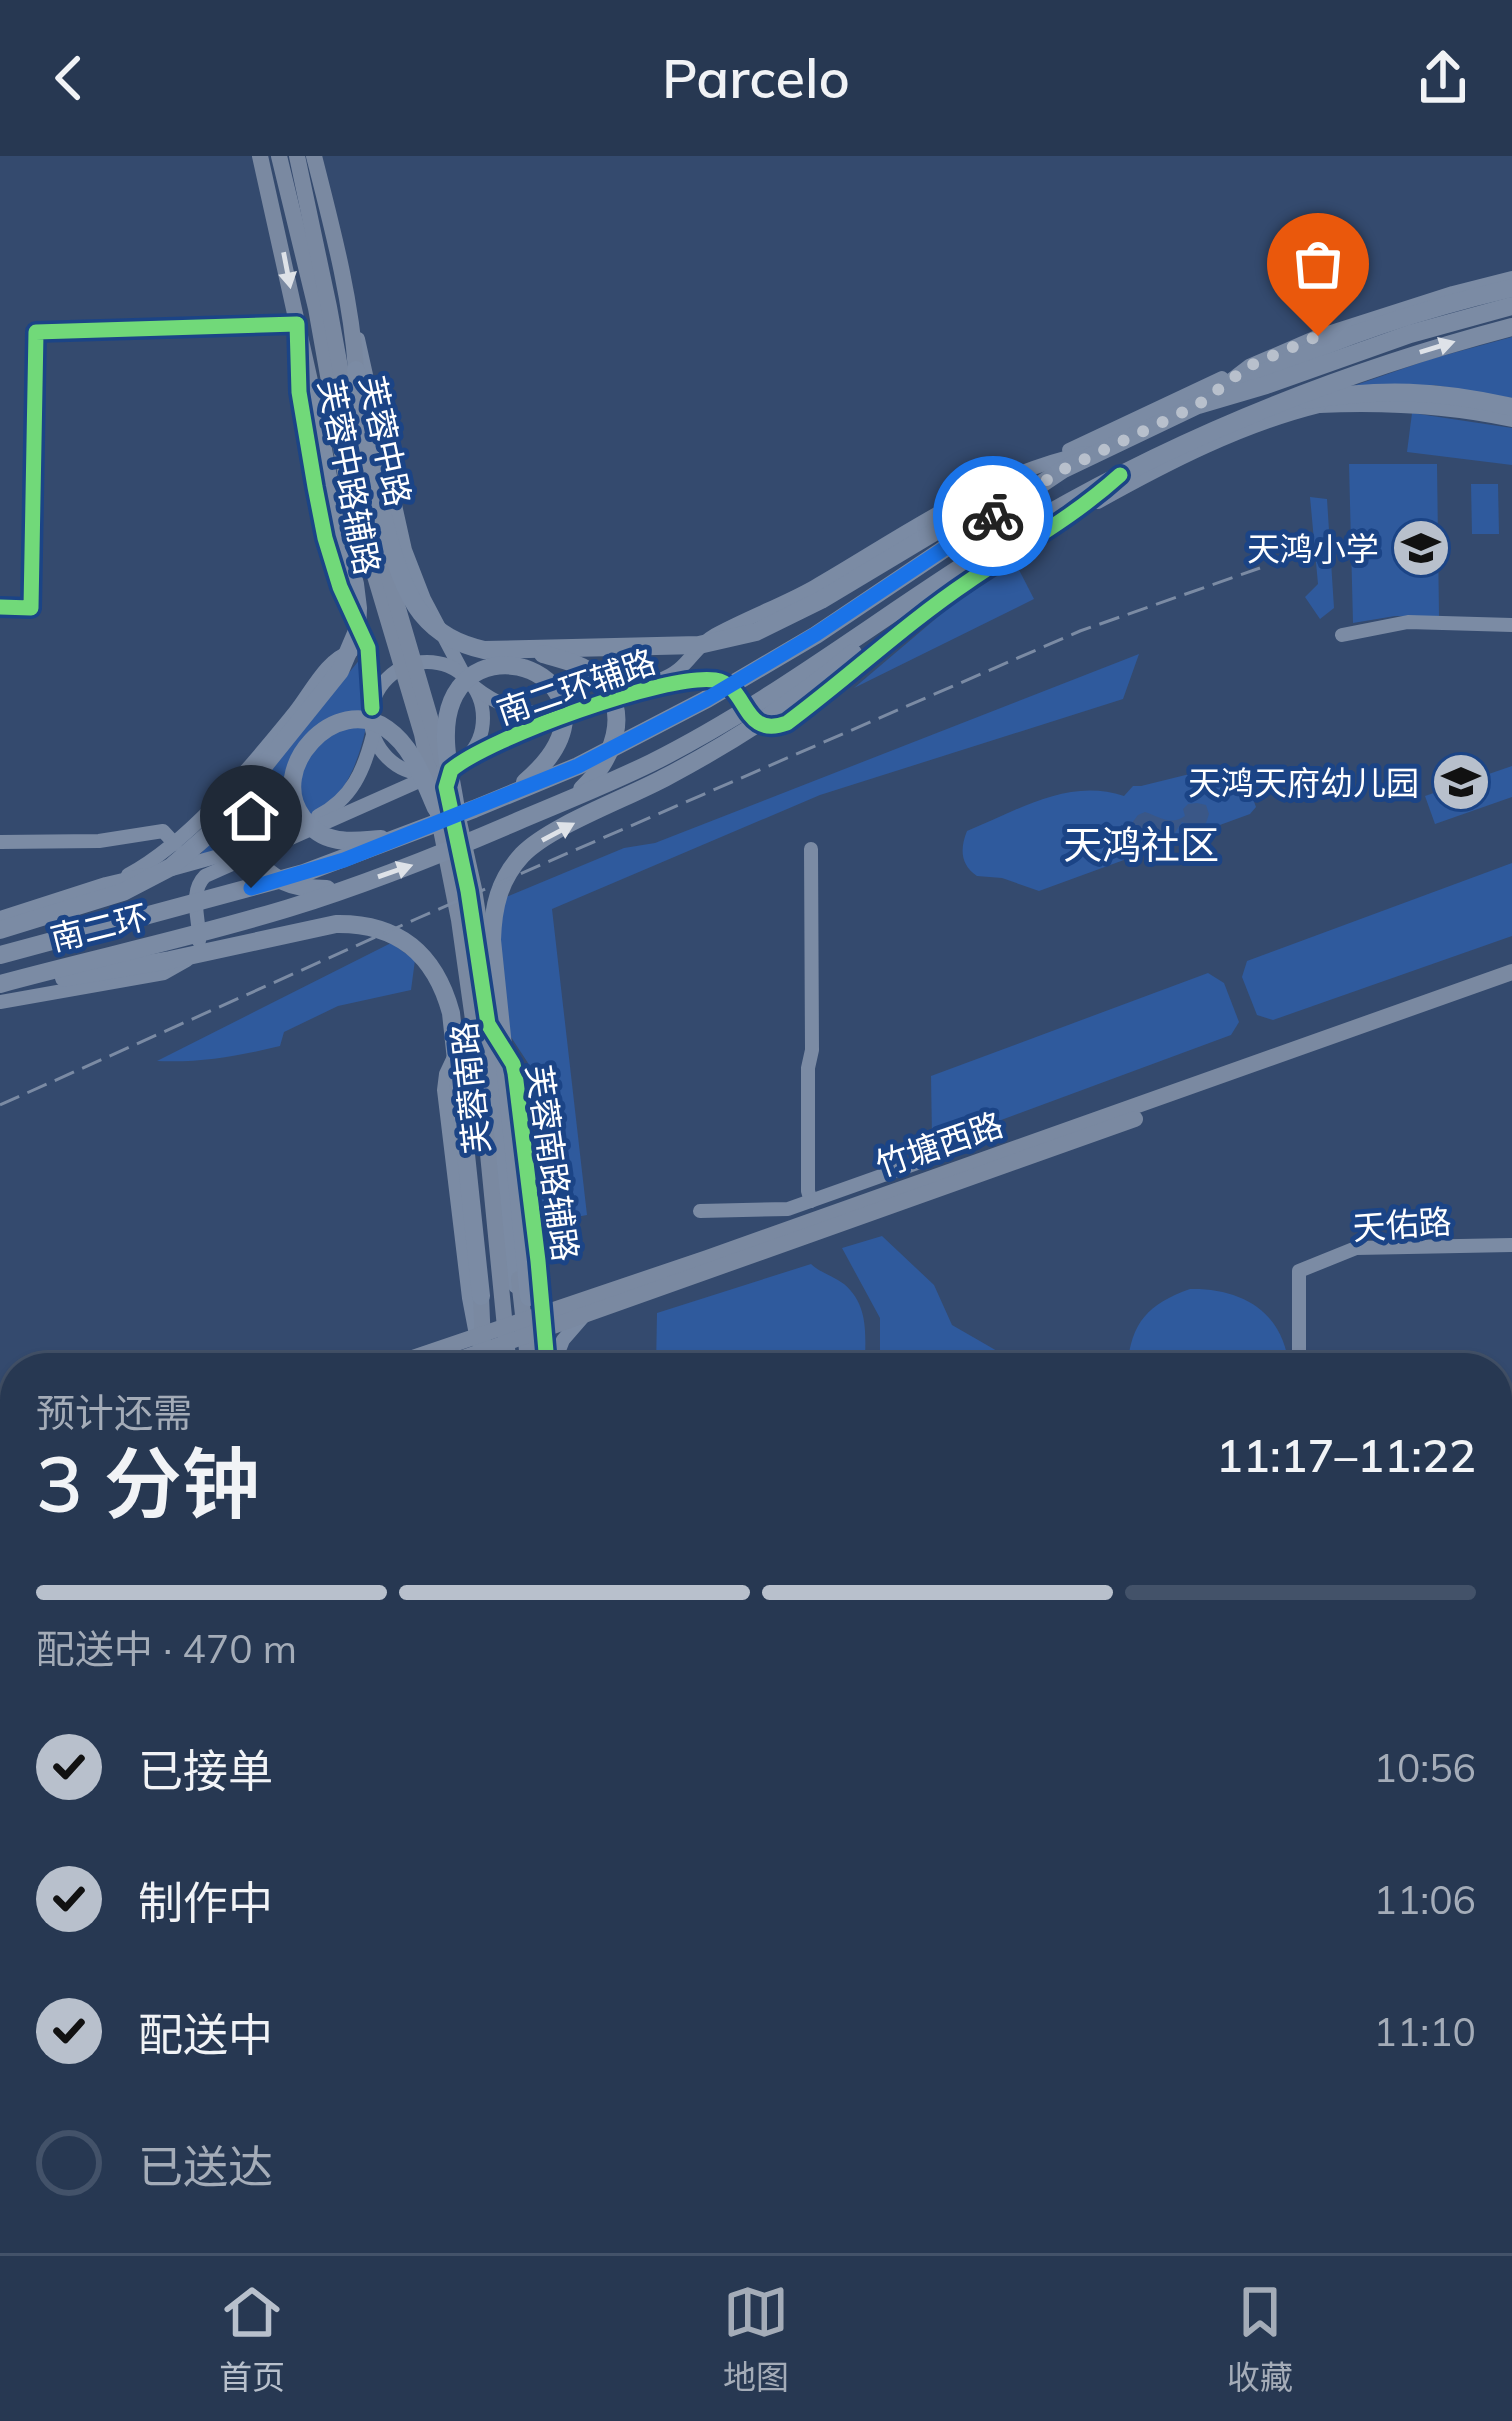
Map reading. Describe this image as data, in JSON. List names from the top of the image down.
{
  "streets": {
    "highway": ["南二环"],
    "main road": ["芙蓉中路", "芙蓉南路", "竹塘西路"],
    "street": [
      "芙蓉中路辅路",
      "南二环辅路",
      "芙蓉南路辅路",
      "天佑路"
    ]
  },
  "crossings": [
    ["芙蓉中路", "芙蓉南路"],
    ["芙蓉中路", "芙蓉南路辅路"],
    ["芙蓉中路辅路", "南二环辅路"],
    ["芙蓉中路辅路", "芙蓉南路辅路"],
    ["南二环辅路", "南二环"],
    ["南二环辅路", "芙蓉南路辅路"],
    ["芙蓉南路", "芙蓉南路辅路"],
    ["竹塘西路", "芙蓉南路辅路"]
  ],
  "districts": ["天鸿社区"],
  "places": {
    "school or university": ["天鸿小学", "天鸿天府幼儿园"]
  },
  "page": {
    "header": "Parcelo",
    "heading": ["3 分钟", "预计还需", "11:17–11:22"],
    "bar": "配送中 · 470 m",
    "list": [
      ["已接单", "10:56"],
      ["制作中", "11:06"],
      ["配送中", "11:10"],
      "已送达"
    ],
    "tabs": ["首页", "地图", "收藏"]
  }
}
